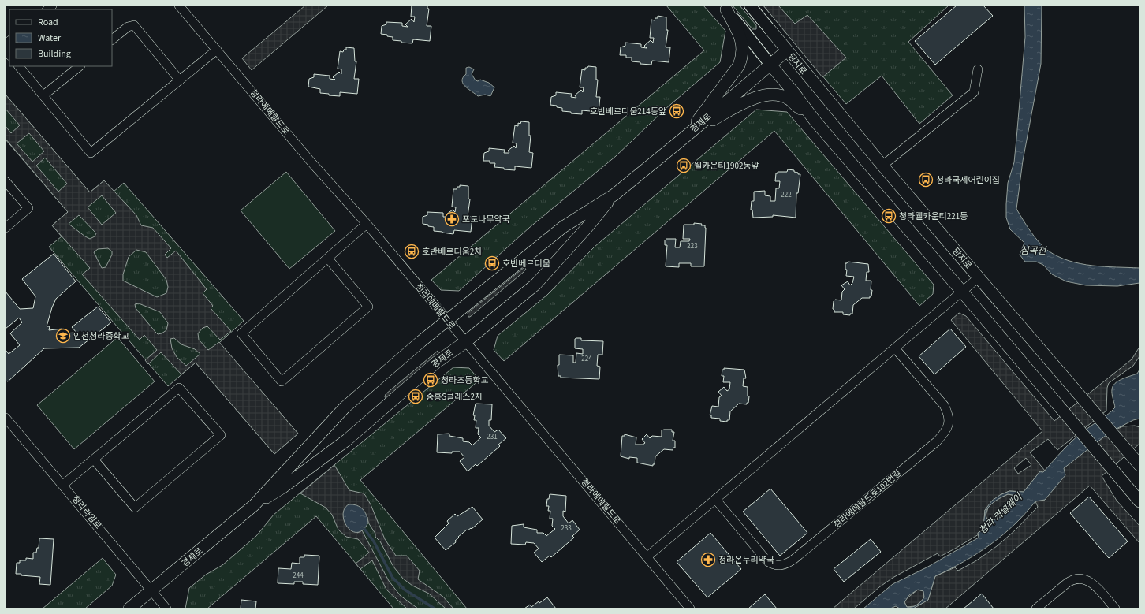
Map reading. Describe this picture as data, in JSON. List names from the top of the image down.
{
  "streets": {
    "main road": ["담지로", "경제로"],
    "street": ["청라에메랄드로", "청라에메랄드로102번길", "청라라임로"]
  },
  "crossings": [
    ["담지로", "경제로"],
    ["청라에메랄드로", "경제로"],
    ["경제로", "청라라임로"]
  ],
  "water": ["심곡천", "청라 커널웨이"],
  "places": {
    "bus stop": [
      "호반베르디움214동앞",
      "웰카운티1902동앞",
      "청라국제어린이집",
      "청라웰카운티221동",
      "호반베르디움2차",
      "호반베르디움",
      "청라초등학교",
      "중흥S클래스2차"
    ],
    "pharmacy": ["포도나무약국", "청라온누리약국"],
    "school or university": ["인천청라중학교"]
  },
  "house_numbers": [
    "222",
    "223",
    "224",
    "231",
    "233",
    "244"
  ],
  "legend": ["Road", "Water", "Building"]
}
